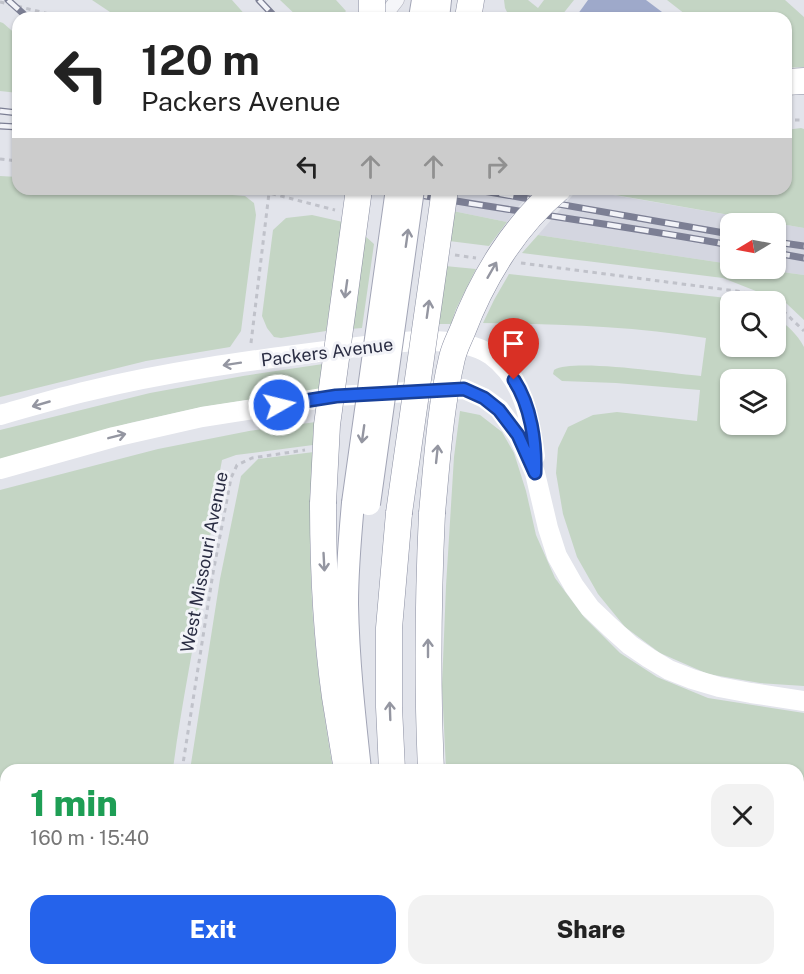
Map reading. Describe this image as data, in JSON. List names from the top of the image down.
{
  "streets": {
    "main road": ["Packers Avenue"],
    "path": ["West Missouri Avenue"]
  },
  "north": "left",
  "page": {
    "turn": ["120 m", "Packers Avenue"],
    "heading": ["1 min", "160 m · 15:40"],
    "buttons": ["Exit", "Share"]
  }
}
